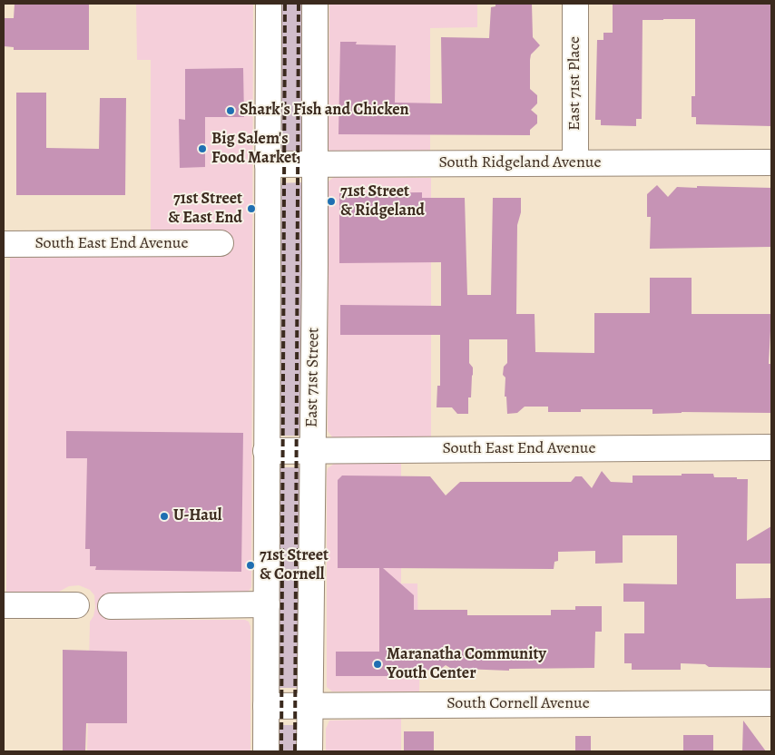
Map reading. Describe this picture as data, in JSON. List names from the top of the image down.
{
  "streets": {
    "street": [
      "East 71st Place",
      "South Ridgeland Avenue",
      "South East End Avenue",
      "East 71st Street",
      "South Cornell Avenue"
    ]
  },
  "crossings": [
    ["East 71st Place", "South Ridgeland Avenue"],
    ["South Ridgeland Avenue", "East 71st Street"],
    ["South East End Avenue", "East 71st Street"],
    ["East 71st Street", "South Cornell Avenue"]
  ],
  "places": [
    "Shark's Fish and Chicken",
    "Big Salem's Food Market",
    "71st Street & Ridgeland",
    "71st Street & East End",
    "U-Haul",
    "71st Street & Cornell",
    "Maranatha Community Youth Center"
  ]
}
